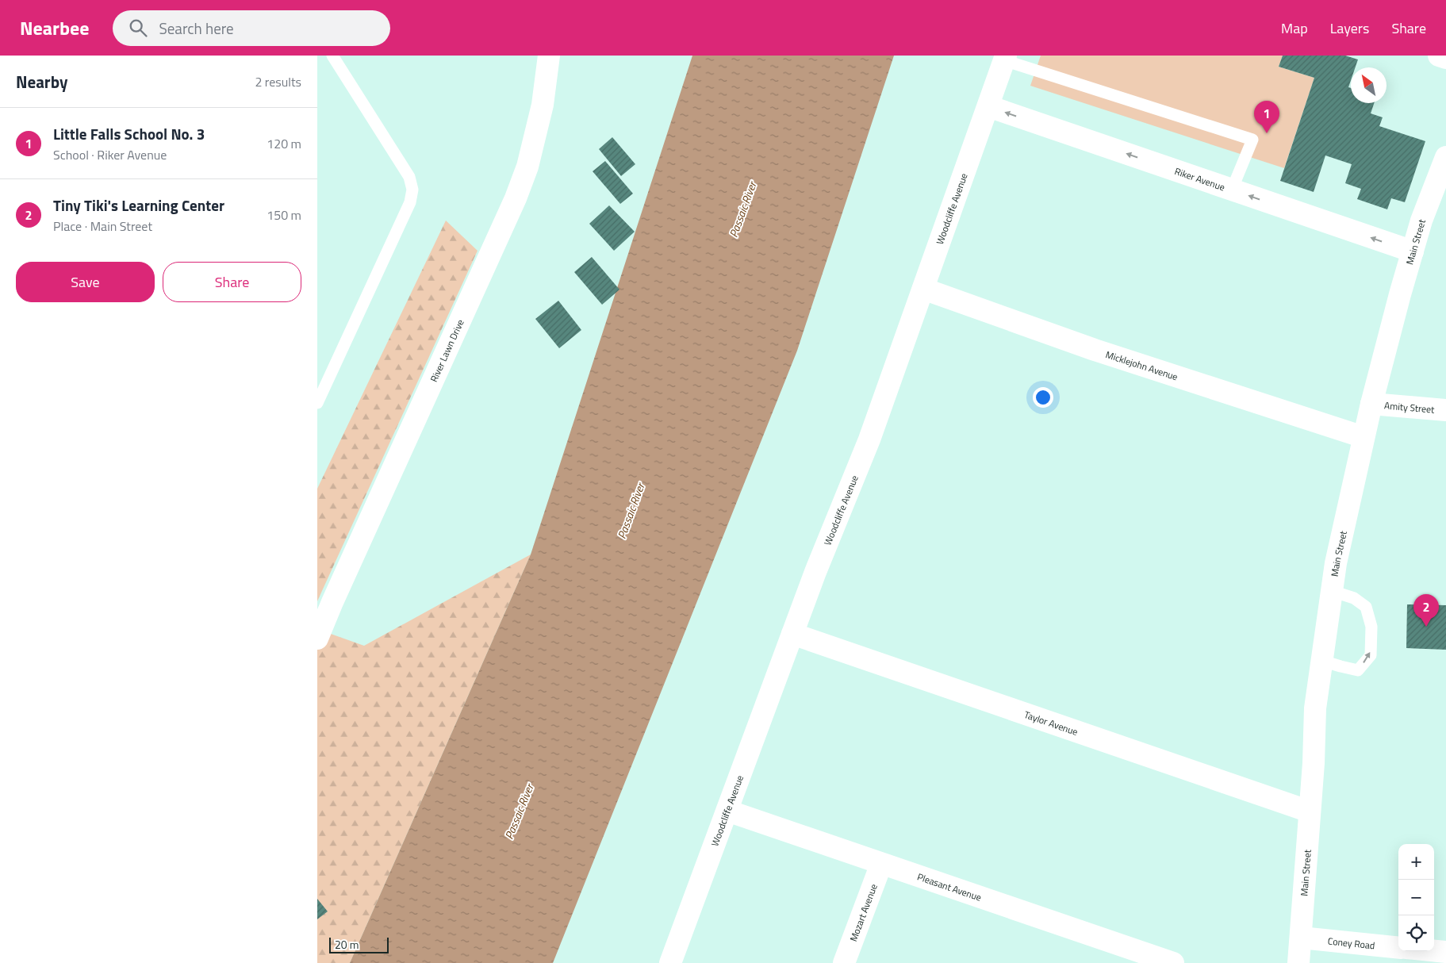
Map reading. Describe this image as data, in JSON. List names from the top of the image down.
{
  "streets": {
    "street": [
      "Riker Avenue",
      "Woodcliffe Avenue",
      "Main Street",
      "River Lawn Drive",
      "Micklejohn Avenue",
      "Amity Street",
      "Taylor Avenue",
      "Pleasant Avenue",
      "Mozart Avenue",
      "Coney Road"
    ]
  },
  "crossings": [
    ["Riker Avenue", "Woodcliffe Avenue"],
    ["Riker Avenue", "Main Street"],
    ["Woodcliffe Avenue", "Micklejohn Avenue"],
    ["Woodcliffe Avenue", "Taylor Avenue"],
    ["Woodcliffe Avenue", "Pleasant Avenue"],
    ["Main Street", "Micklejohn Avenue"],
    ["Main Street", "Amity Street"],
    ["Main Street", "Taylor Avenue"],
    ["Main Street", "Coney Road"],
    ["Pleasant Avenue", "Mozart Avenue"]
  ],
  "one_way": ["Riker Avenue"],
  "water": ["Passaic River"],
  "scale_bar": "20 m",
  "north": "top left",
  "page": {
    "header": "Nearbee",
    "search": "Search here",
    "nav": ["Map", "Layers", "Share"],
    "heading": ["Nearby", "2 results"],
    "pins": ["1", "2"],
    "list": [
      {
        "mark": "1",
        "name": "Little Falls School No. 3",
        "note": "School · Riker Avenue",
        "value": "120 m"
      },
      {
        "mark": "2",
        "name": "Tiny Tiki's Learning Center",
        "note": "Place · Main Street",
        "value": "150 m"
      }
    ],
    "buttons": ["Save", "Share"],
    "map_buttons": ["+", "−"],
    "scale": "20 m"
  }
}
